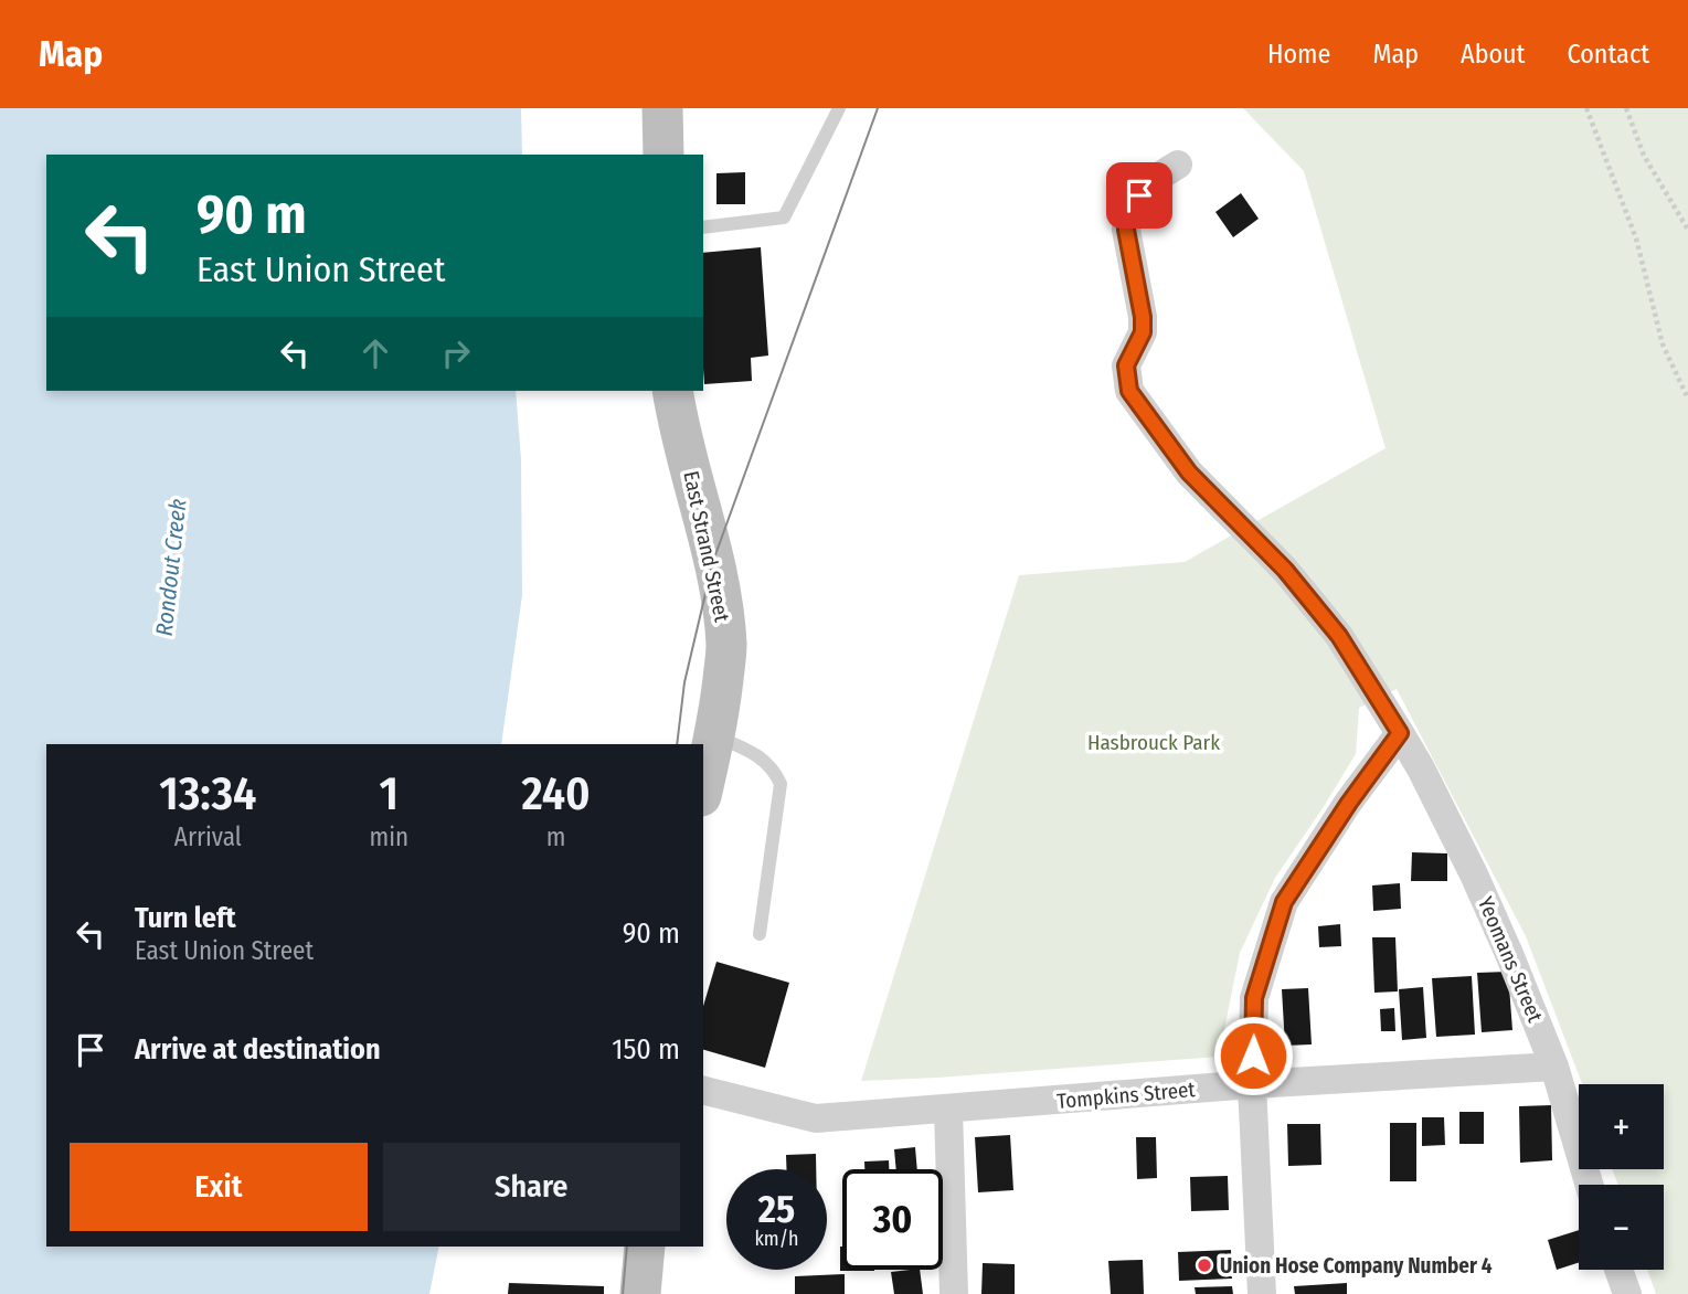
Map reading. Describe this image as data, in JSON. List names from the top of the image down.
{
  "streets": {
    "street": ["East Strand Street", "Yeomans Street", "Tompkins Street"]
  },
  "crossings": [
    ["Yeomans Street", "Tompkins Street"]
  ],
  "water": ["Rondout Creek"],
  "parks": ["Hasbrouck Park"],
  "places": ["Union Hose Company Number 4"],
  "page": {
    "header": "Map",
    "nav": [
      "Home",
      "Map",
      "About",
      "Contact"
    ],
    "turn": ["90 m", "East Union Street"],
    "eta": [
      "13:34",
      "Arrival",
      "1",
      "min",
      "240",
      "m"
    ],
    "list": [
      {
        "name": "Turn left",
        "note": "East Union Street",
        "value": "90 m"
      },
      {
        "name": "Arrive at destination",
        "value": "150 m"
      }
    ],
    "map_buttons": ["+", "−"],
    "buttons": ["Exit", "Share"],
    "speed": "25 km/h",
    "limit": "30"
  }
}
